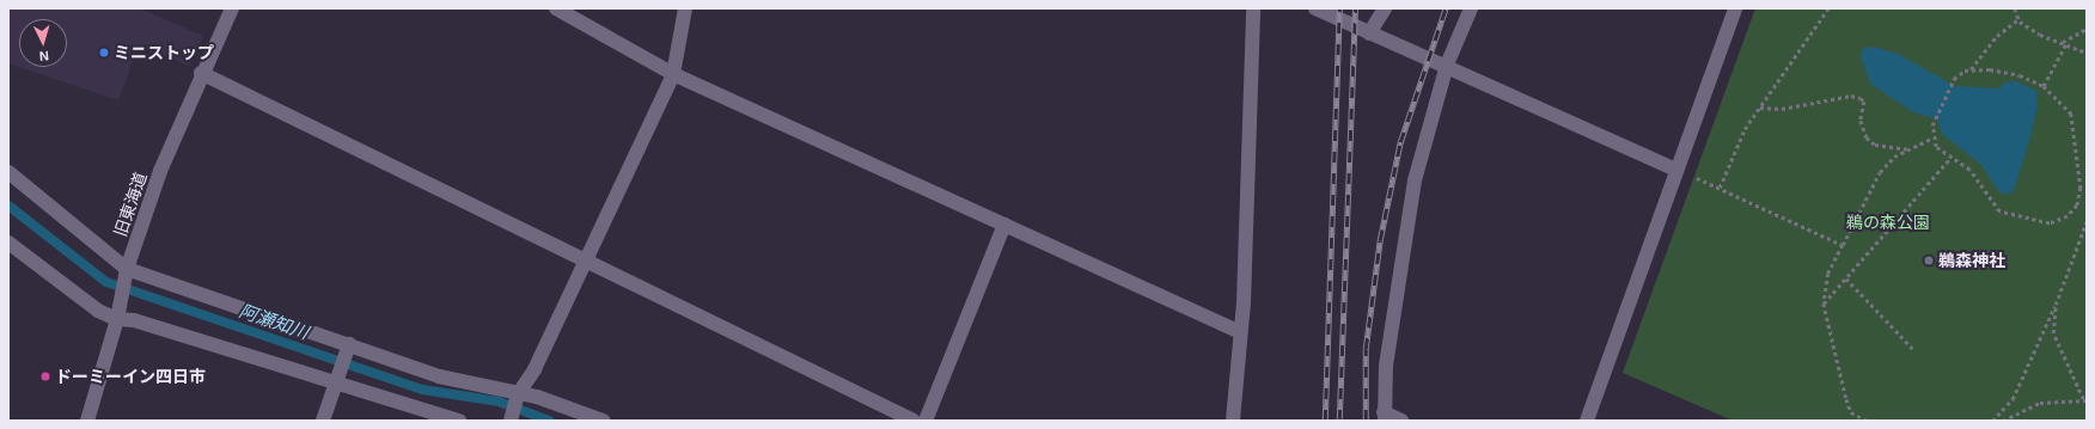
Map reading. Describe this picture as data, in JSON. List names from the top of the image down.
{
  "streets": {
    "street": ["旧東海道"]
  },
  "water": ["阿瀬知川"],
  "parks": ["鵜の森公園"],
  "places": ["ミニストップ", "鵜森神社", "ドーミーイン四日市"],
  "north": "bottom"
}
